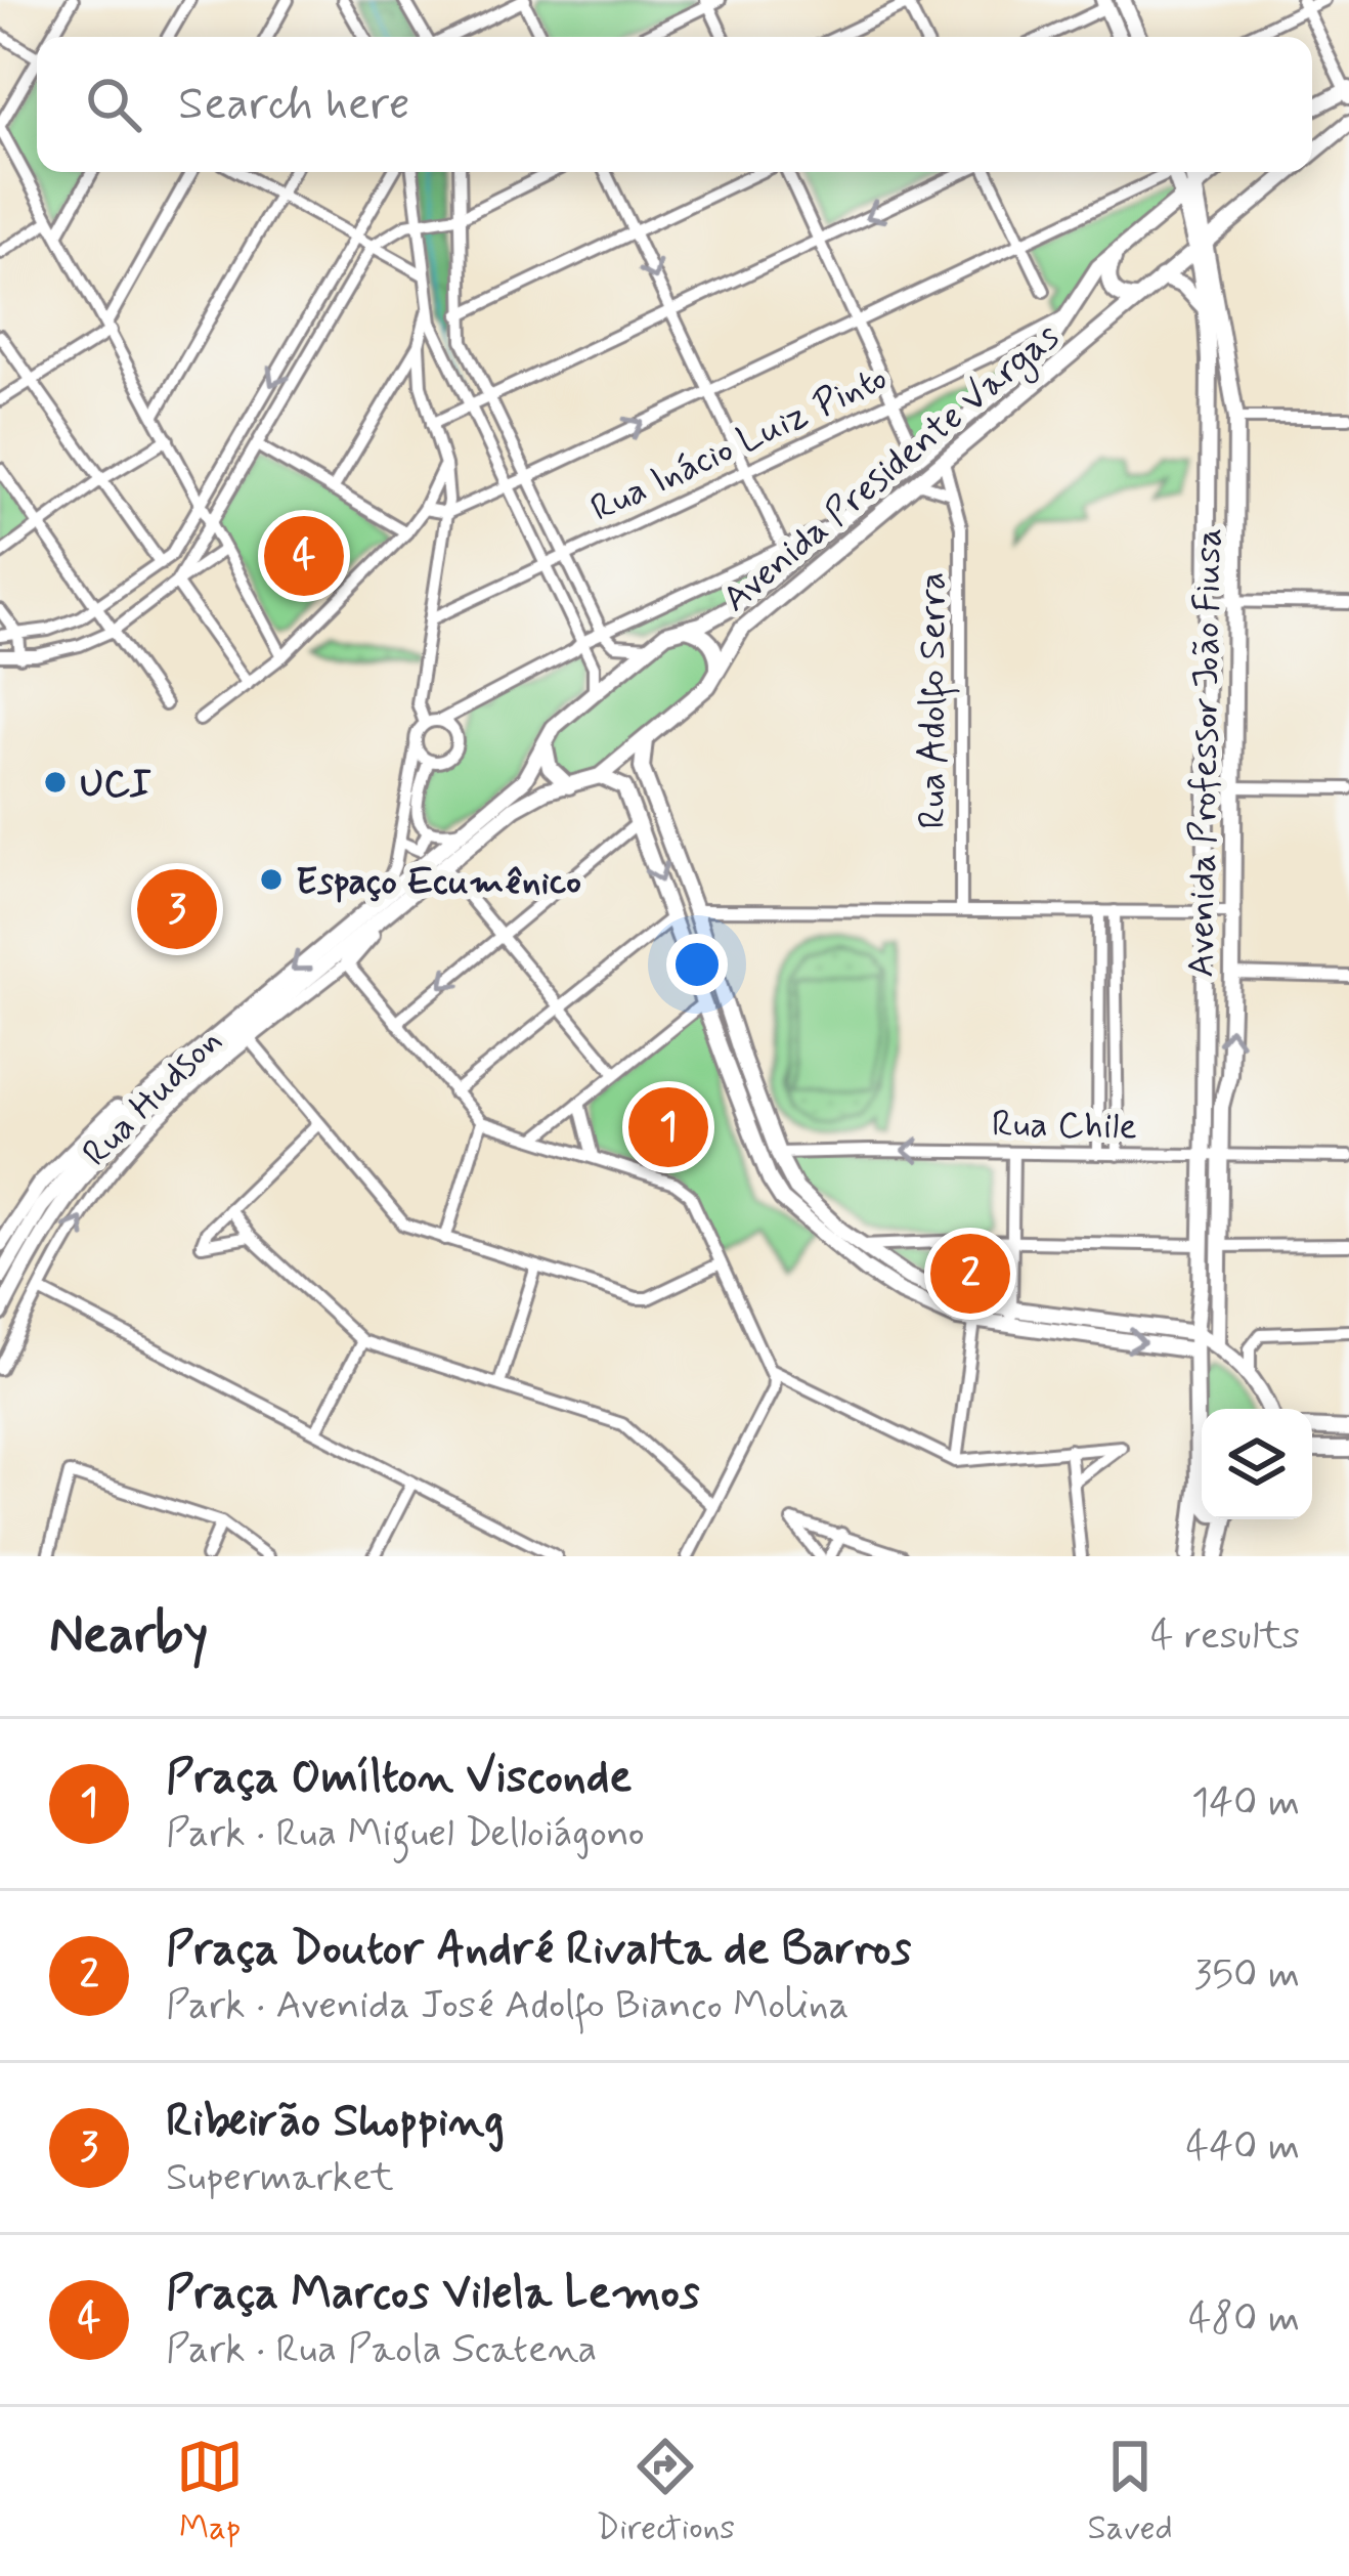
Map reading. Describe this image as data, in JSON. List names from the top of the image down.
{
  "streets": {
    "main road": ["Avenida Presidente Vargas", "Avenida Professor João Fiusa"],
    "street": [
      "Rua Inácio Luiz Pinto",
      "Rua Adolfo Serra",
      "Rua Hudson",
      "Rua Chile"
    ]
  },
  "crossings": [
    ["Rua Inácio Luiz Pinto", "Avenida Presidente Vargas"],
    ["Avenida Presidente Vargas", "Rua Adolfo Serra"],
    ["Avenida Presidente Vargas", "Avenida Professor João Fiusa"],
    ["Avenida Professor João Fiusa", "Rua Chile"]
  ],
  "one_way": ["Rua Hudson"],
  "places": ["UCI", "Espaço Ecumênico"],
  "page": {
    "search": "Search here",
    "pins": [
      "4",
      "3",
      "1",
      "2"
    ],
    "heading": ["Nearby", "4 results"],
    "list": [
      {
        "mark": "1",
        "name": "Praça Omílton Visconde",
        "note": "Park · Rua Miguel Delloiágono",
        "value": "140 m"
      },
      {
        "mark": "2",
        "name": "Praça Doutor André Rivalta de Barros",
        "note": "Park · Avenida José Adolfo Bianco Molina",
        "value": "350 m"
      },
      {
        "mark": "3",
        "name": "Ribeirão Shopping",
        "note": "Supermarket",
        "value": "440 m"
      },
      {
        "mark": "4",
        "name": "Praça Marcos Vilela Lemos",
        "note": "Park · Rua Paola Scatena",
        "value": "480 m"
      }
    ],
    "nav": ["Map", "Directions", "Saved"]
  }
}
